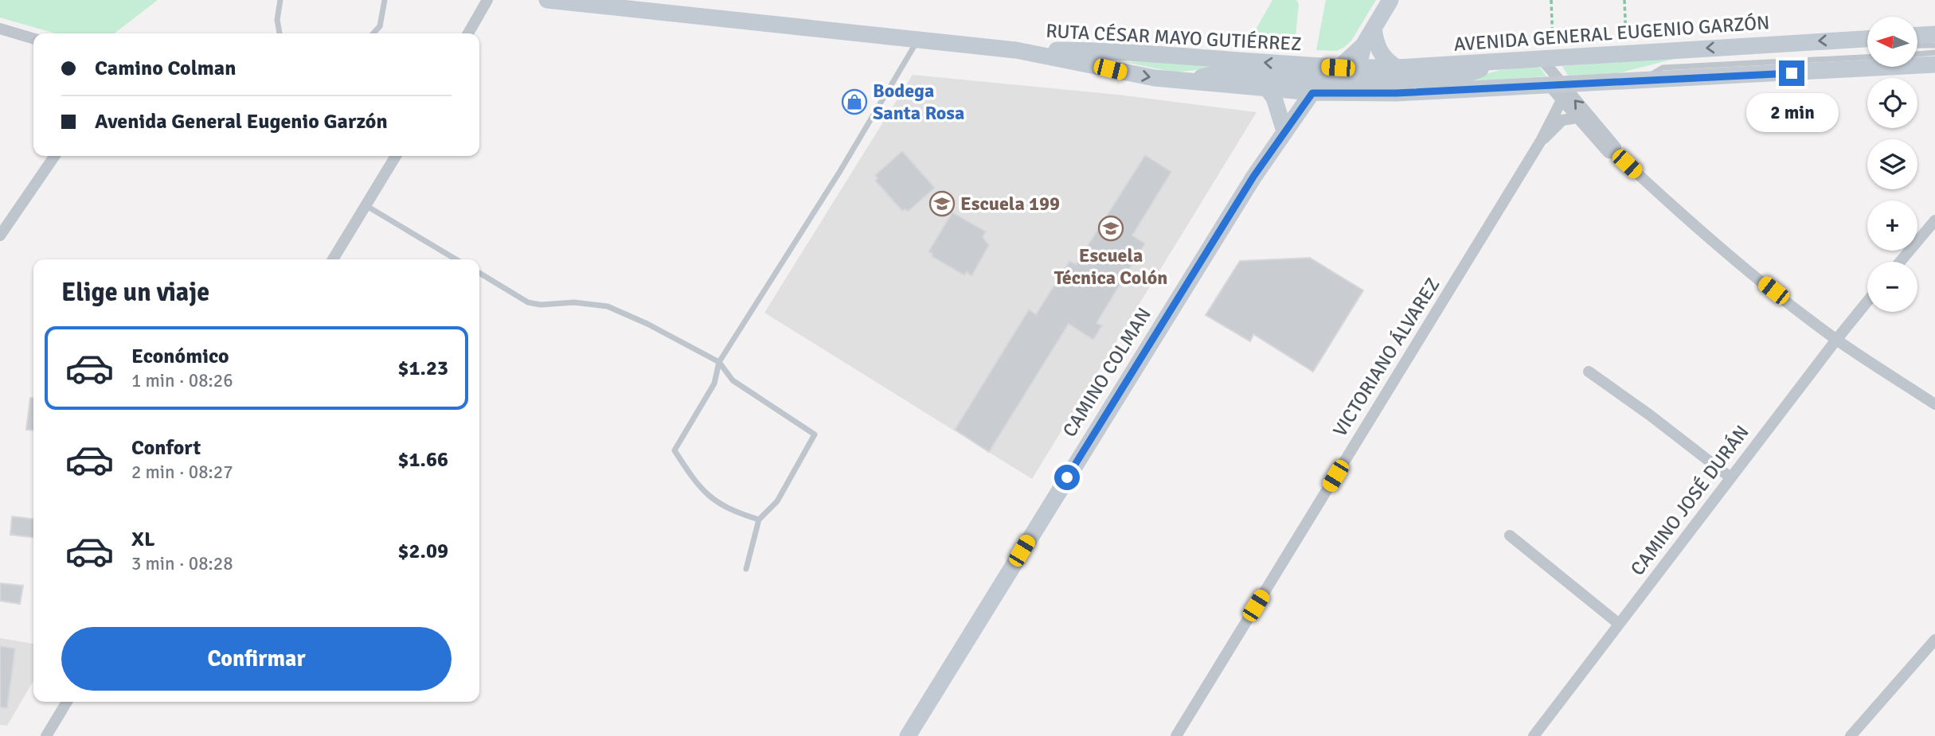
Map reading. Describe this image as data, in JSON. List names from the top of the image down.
{
  "streets": {
    "main road": ["AVENIDA GENERAL EUGENIO GARZÓN", "RUTA CÉSAR MAYO GUTIÉRREZ", "CAMINO COLMAN"],
    "street": ["VICTORIANO ÁLVAREZ", "CAMINO JOSÉ DURÁN"]
  },
  "crossings": [
    ["AVENIDA GENERAL EUGENIO GARZÓN", "RUTA CÉSAR MAYO GUTIÉRREZ"],
    ["AVENIDA GENERAL EUGENIO GARZÓN", "VICTORIANO ÁLVAREZ"],
    ["AVENIDA GENERAL EUGENIO GARZÓN", "CAMINO COLMAN"],
    ["RUTA CÉSAR MAYO GUTIÉRREZ", "CAMINO COLMAN"]
  ],
  "places": {
    "shop": ["Bodega Santa Rosa"],
    "school or university": ["Escuela 199", "Escuela Técnica Colón"]
  },
  "north": "left",
  "page": {
    "map_buttons": ["+", "−"],
    "banner": ["Camino Colman", "Avenida General Eugenio Garzón"],
    "bubble": "2 min",
    "heading": "Elige un viaje",
    "list": [
      {
        "name": "Económico",
        "note": "1 min · 08:26",
        "value": "$1.23"
      },
      {
        "name": "Confort",
        "note": "2 min · 08:27",
        "value": "$1.66"
      },
      {
        "name": "XL",
        "note": "3 min · 08:28",
        "value": "$2.09"
      }
    ],
    "buttons": "Confirmar"
  }
}
